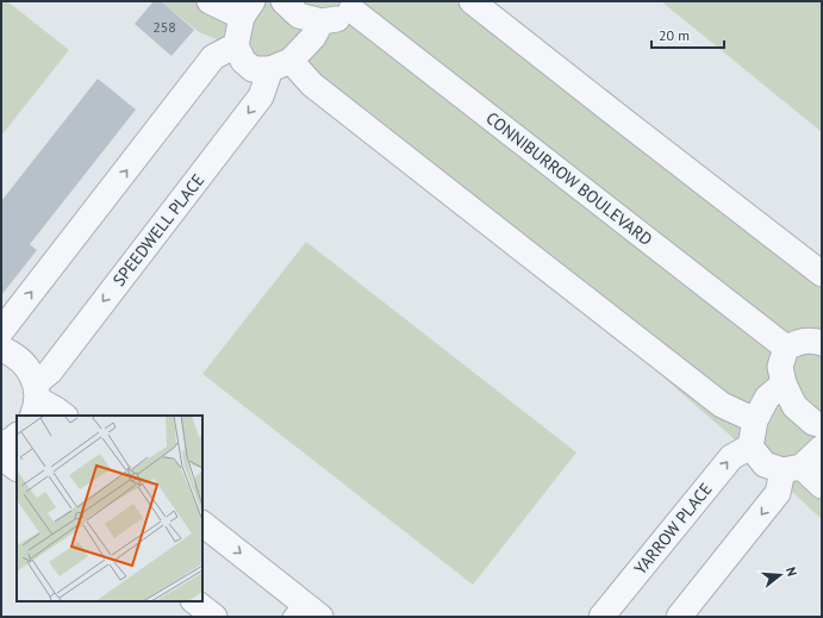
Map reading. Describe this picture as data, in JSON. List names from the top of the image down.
{
  "streets": {
    "street": ["CONNIBURROW BOULEVARD", "SPEEDWELL PLACE", "YARROW PLACE"]
  },
  "house_numbers": ["258"],
  "scale_bar": "20 m",
  "north": "right"
}
